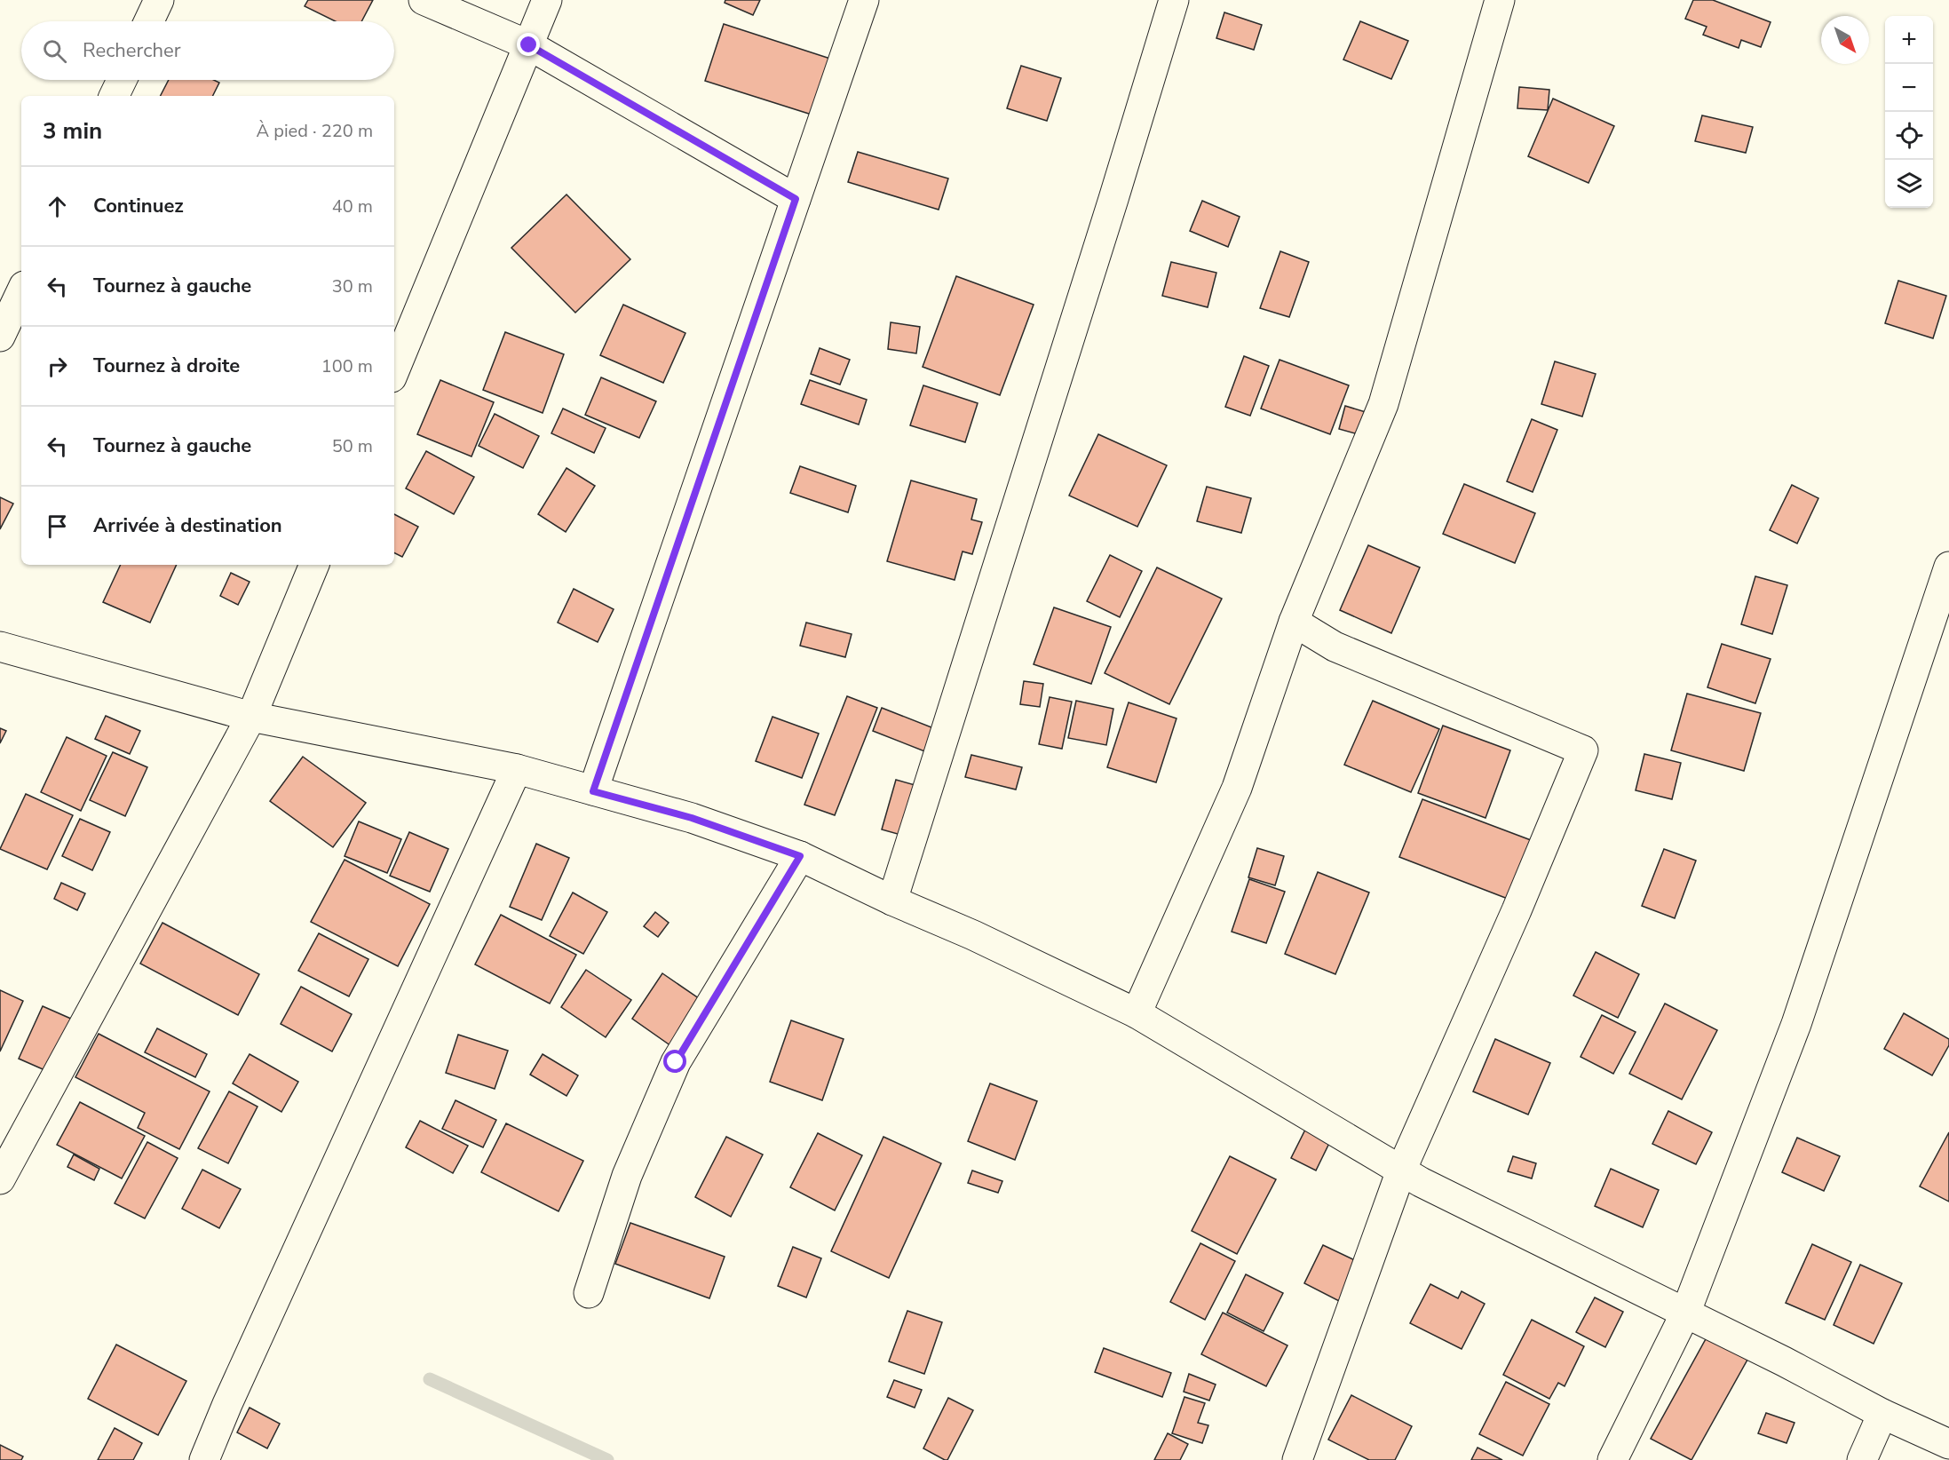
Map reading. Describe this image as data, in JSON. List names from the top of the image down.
{
  "north": "bottom right",
  "page": {
    "map_buttons": ["+", "−"],
    "search": "Rechercher",
    "heading": ["3 min", "À pied · 220 m"],
    "list": [
      ["Continuez", "40 m"],
      ["Tournez à gauche", "30 m"],
      ["Tournez à droite", "100 m"],
      ["Tournez à gauche", "50 m"],
      "Arrivée à destination"
    ]
  }
}
